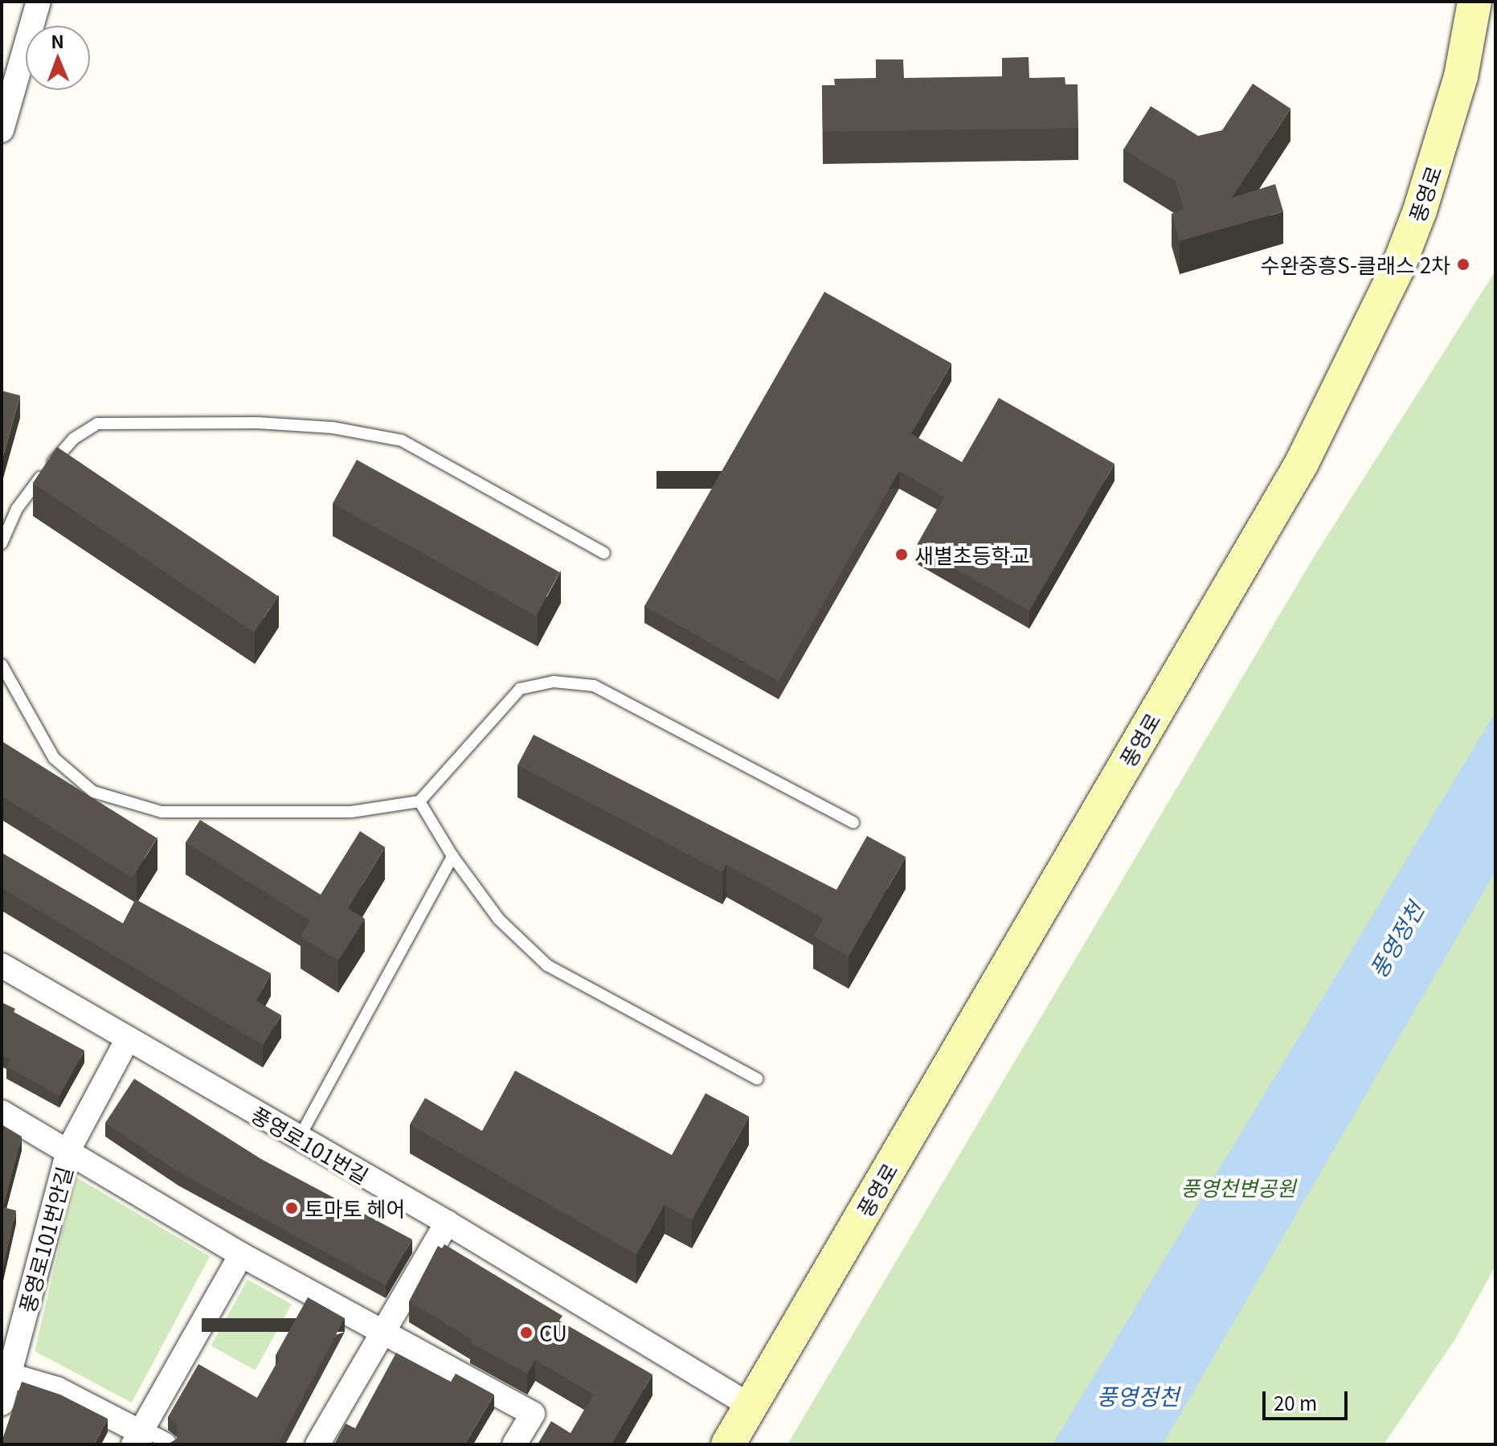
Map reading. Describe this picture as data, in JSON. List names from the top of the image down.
{
  "streets": {
    "main road": ["풍영로"],
    "street": ["풍영로101번길", "풍영로101번안길"]
  },
  "crossings": [
    ["풍영로", "풍영로101번길"],
    ["풍영로101번길", "풍영로101번안길"]
  ],
  "water": ["풍영정천"],
  "parks": ["풍영천변공원"],
  "places": [
    "수완중흥S-클래스 2차",
    "새별초등학교",
    "토마토 헤어",
    "CU"
  ],
  "scale_bar": "20 m",
  "north": "top"
}
